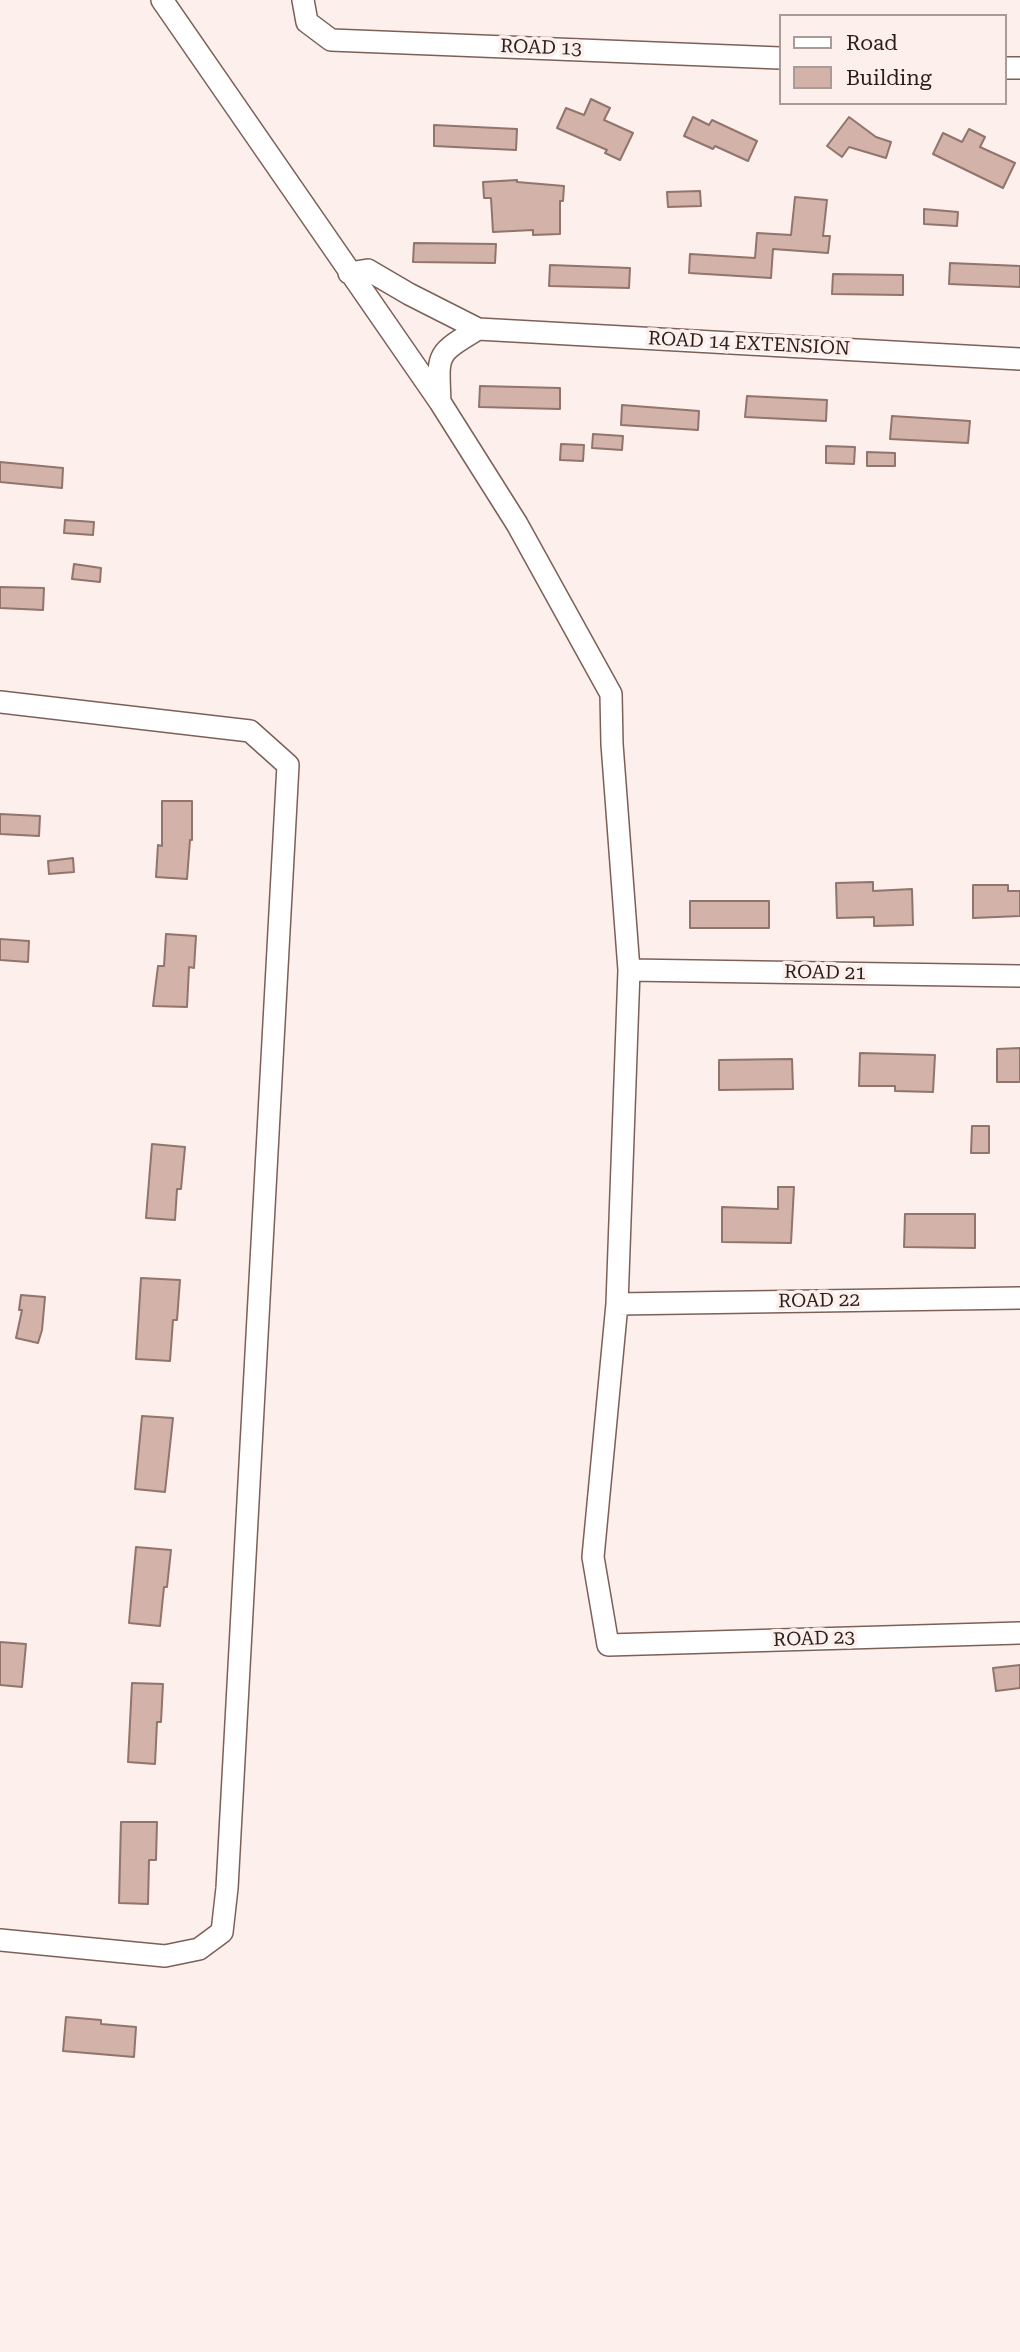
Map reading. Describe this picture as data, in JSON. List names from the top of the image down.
{
  "streets": {
    "street": [
      "ROAD 13",
      "ROAD 14 EXTENSION",
      "ROAD 21",
      "ROAD 22",
      "ROAD 23"
    ]
  },
  "crossings": [
    ["ROAD 22", "ROAD 23"]
  ],
  "legend": ["Road", "Building"]
}
